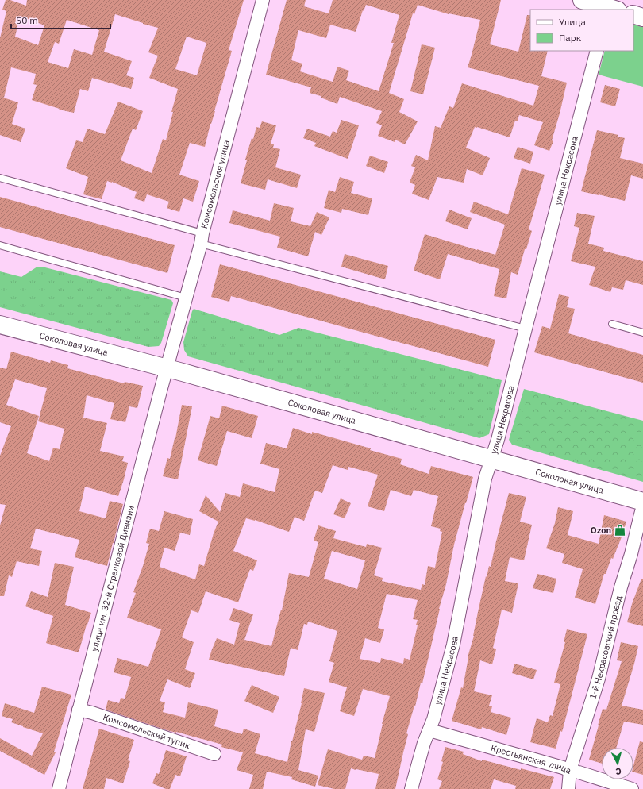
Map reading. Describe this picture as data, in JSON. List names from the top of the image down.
{
  "streets": {
    "main road": ["Соколовая улица"],
    "street": [
      "улица Некрасова",
      "Комсомольская улица",
      "улица им. 32-й Стрелковой Дивизии",
      "1-й Некрасовский проезд",
      "Комсомольский тупик",
      "Крестьянская улица"
    ]
  },
  "crossings": [
    ["улица Некрасова", "Соколовая улица"],
    ["улица Некрасова", "Крестьянская улица"],
    ["Комсомольская улица", "Соколовая улица"],
    ["Комсомольская улица", "улица им. 32-й Стрелковой Дивизии"],
    ["Соколовая улица", "улица им. 32-й Стрелковой Дивизии"],
    ["улица им. 32-й Стрелковой Дивизии", "Комсомольский тупик"],
    ["1-й Некрасовский проезд", "Крестьянская улица"]
  ],
  "places": {
    "shop": ["Ozon"]
  },
  "legend": ["Улица", "Парк"],
  "scale_bar": "50 m",
  "north": "bottom"
}
